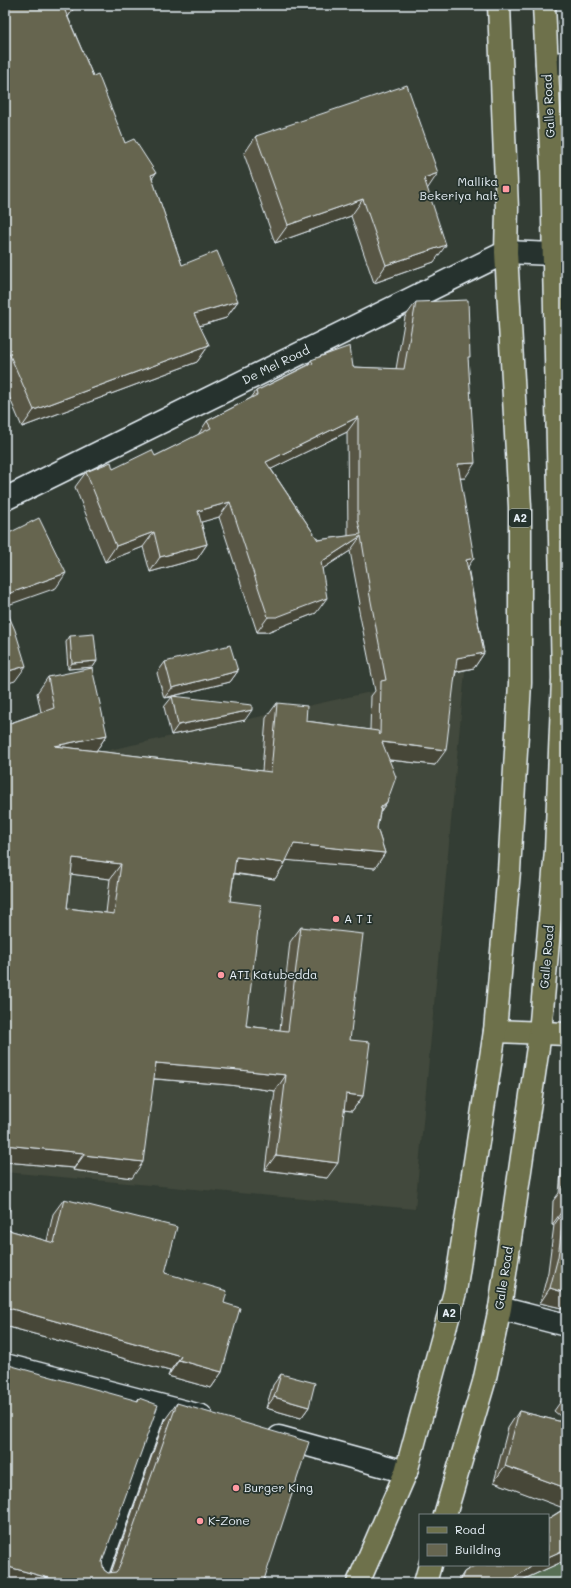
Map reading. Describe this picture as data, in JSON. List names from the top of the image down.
{
  "streets": {
    "main road": ["Galle Road", "A2"],
    "street": ["De Mel Road"]
  },
  "crossings": [
    ["Galle Road", "De Mel Road"],
    ["De Mel Road", "A2"]
  ],
  "places": {
    "transit": ["Mallika Bekeriya halt"],
    "other": [
      "A T I",
      "ATI Katubedda",
      "Burger King",
      "K-Zone"
    ]
  },
  "legend": ["Road", "Building"]
}
